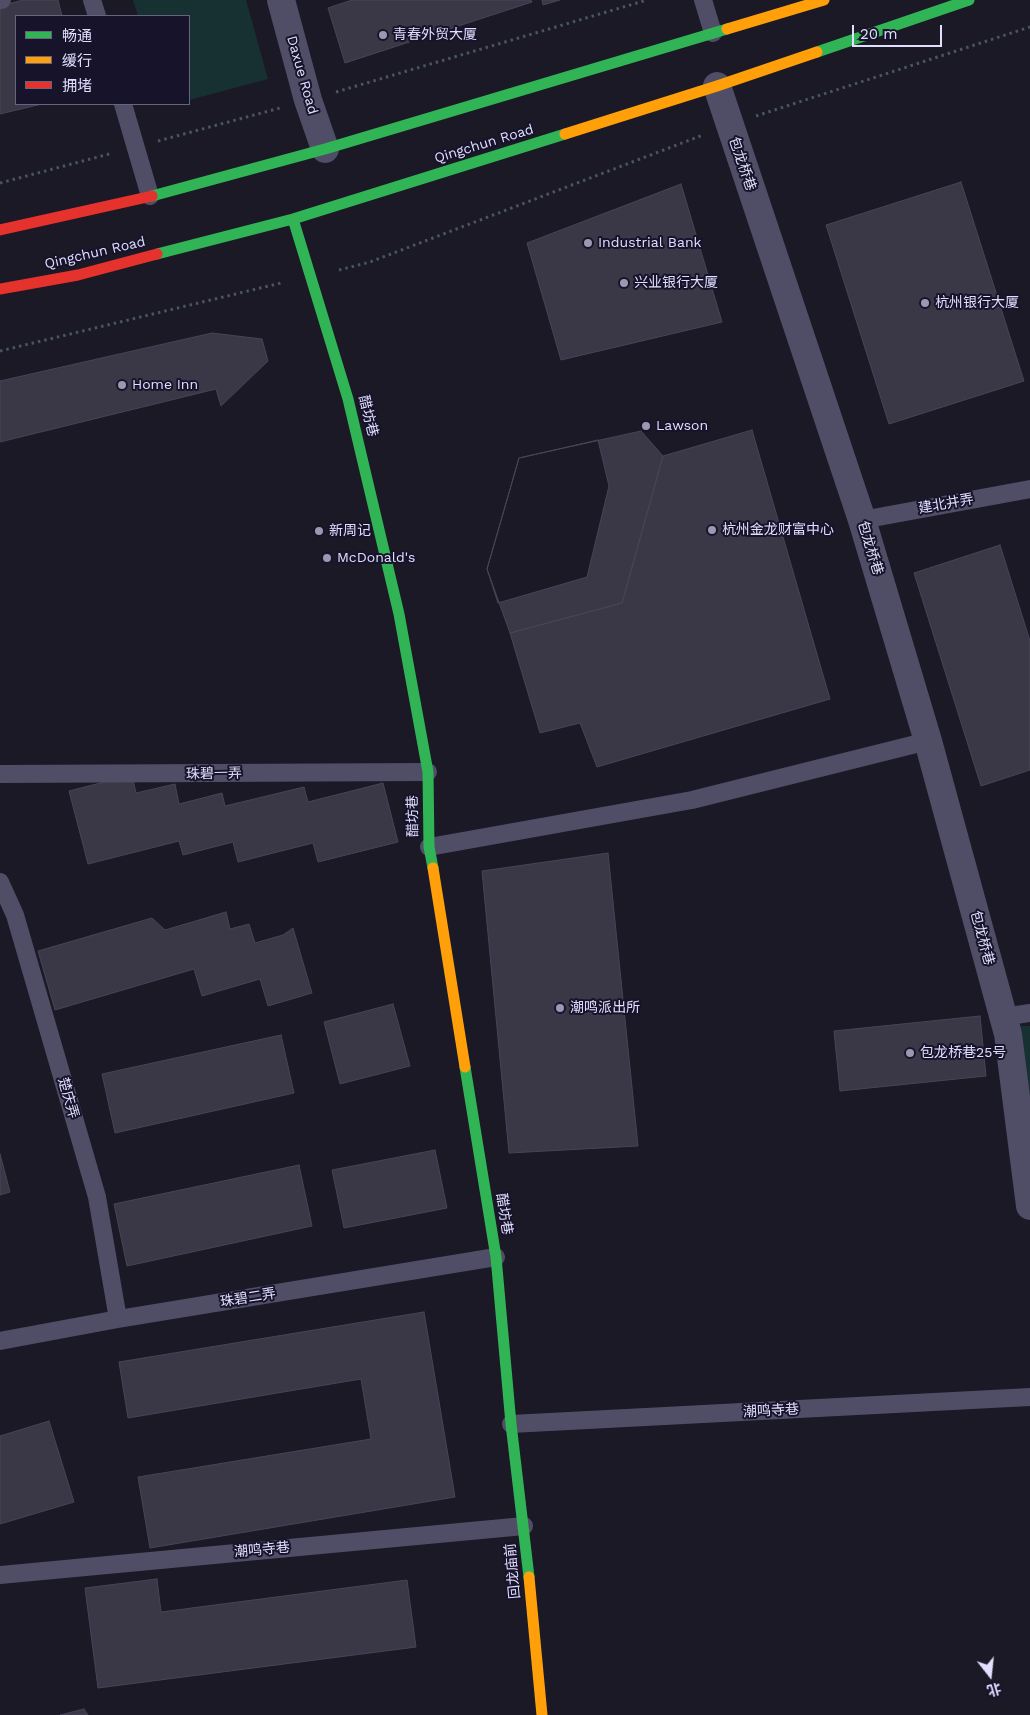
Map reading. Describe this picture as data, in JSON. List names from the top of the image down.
{
  "streets": {
    "main road": ["Qingchun Road", "醋坊巷", "回龙庙前"],
    "street": ["Daxue Road", "包龙桥巷"],
    "lane": [
      "建北井弄",
      "珠碧一弄",
      "楚庆弄",
      "珠碧二弄",
      "潮鸣寺巷"
    ]
  },
  "crossings": [
    ["Qingchun Road", "包龙桥巷"],
    ["Qingchun Road", "醋坊巷"],
    ["包龙桥巷", "建北井弄"],
    ["醋坊巷", "珠碧一弄"],
    ["醋坊巷", "珠碧二弄"],
    ["醋坊巷", "潮鸣寺巷"],
    ["醋坊巷", "回龙庙前"],
    ["楚庆弄", "珠碧二弄"],
    ["潮鸣寺巷", "回龙庙前"]
  ],
  "places": [
    "青春外贸大厦",
    "Industrial Bank",
    "兴业银行大厦",
    "杭州银行大厦",
    "Home Inn",
    "Lawson",
    "杭州金龙财富中心",
    "新周记",
    "McDonald's",
    "潮鸣派出所",
    "包龙桥巷25号"
  ],
  "legend": ["畅通", "缓行", "拥堵"],
  "scale_bar": "20 m",
  "north": "bottom"
}
